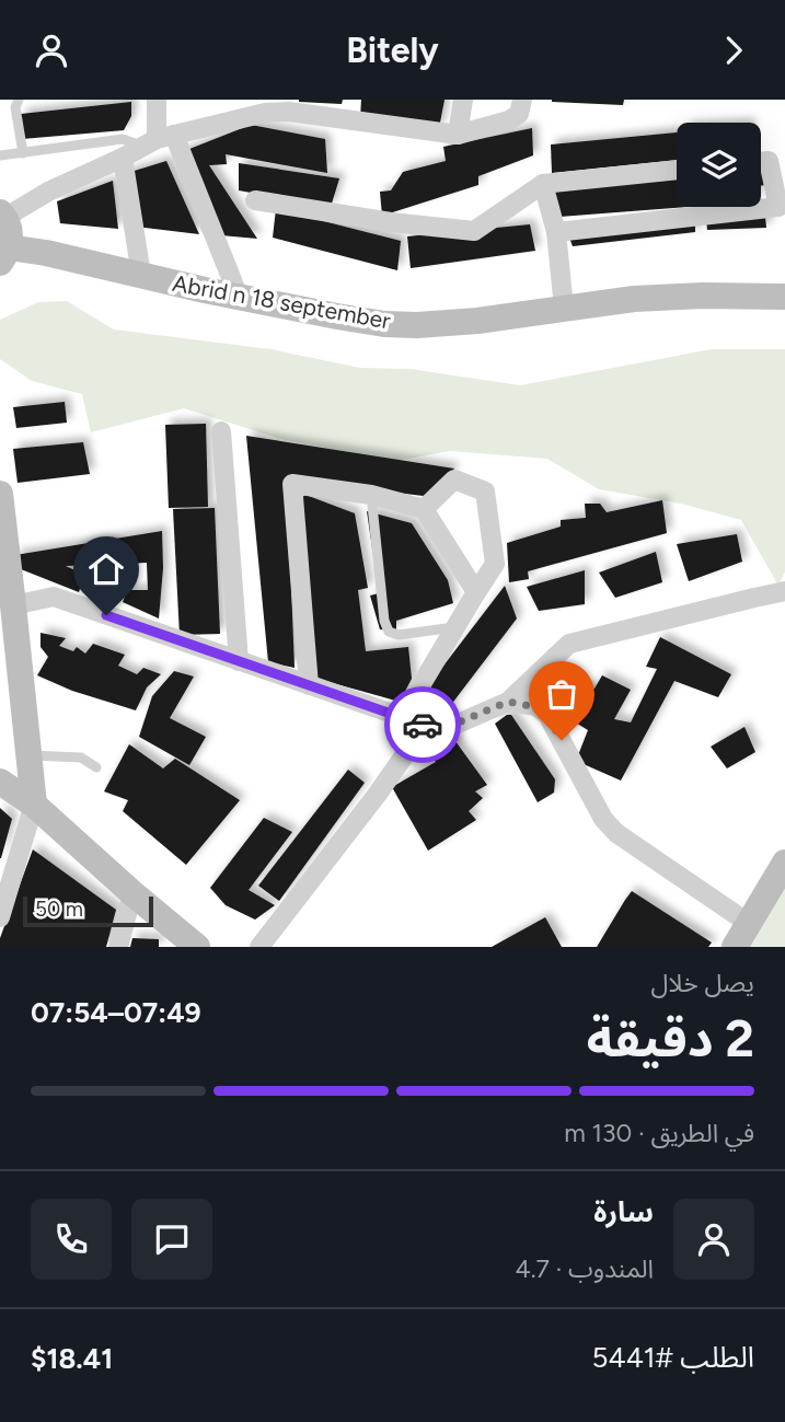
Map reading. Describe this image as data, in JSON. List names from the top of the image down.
{
  "streets": {
    "street": ["Abrid n 18 september"]
  },
  "scale_bar": "50 m",
  "page": {
    "header": "Bitely",
    "scale": "50 m",
    "heading": ["2 دقيقة", "يصل خلال", "07:49–07:54"],
    "panel": [
      "سارة",
      "المندوب · 4.7",
      "الطلب #5441",
      "$18.41"
    ],
    "bar": "في الطريق · 130 m"
  }
}
